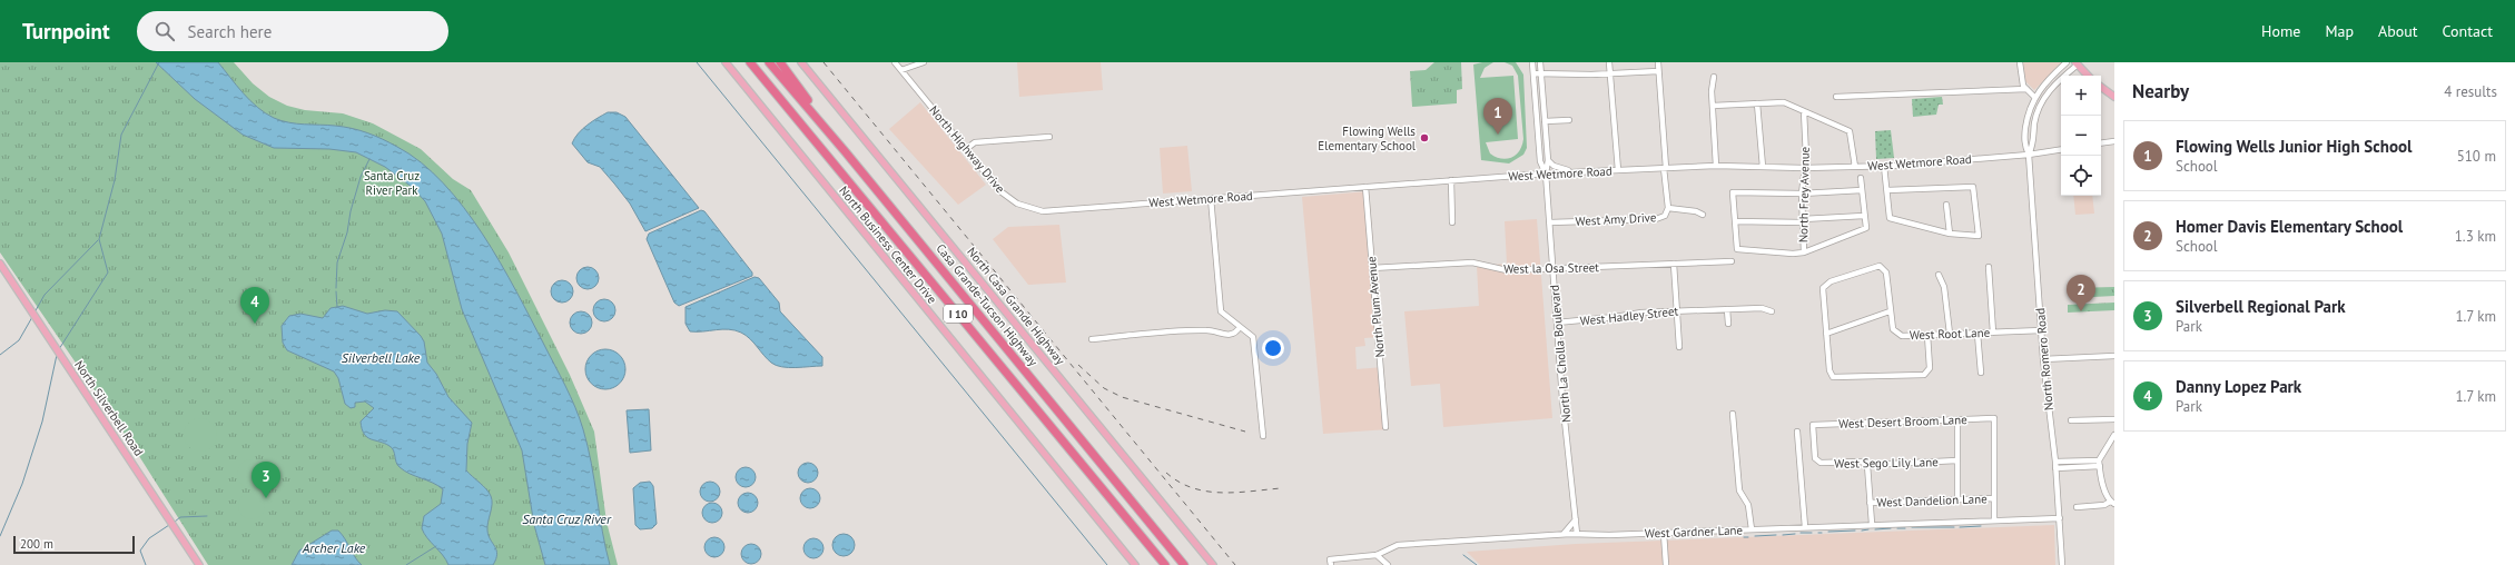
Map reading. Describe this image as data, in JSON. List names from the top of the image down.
{
  "streets": {
    "highway": ["Casa Grande-Tucson Highway", "I 10"],
    "main road": ["North Business Center Drive", "North Casa Grande Highway", "North Silverbell Road"],
    "street": [
      "North Highway Drive",
      "West Wetmore Road",
      "North Frey Avenue",
      "West Amy Drive",
      "West la Osa Street",
      "North Plum Avenue",
      "West Hadley Street",
      "West Root Lane",
      "North La Cholla Boulevard",
      "North Romero Road",
      "West Desert Broom Lane",
      "West Sego Lily Lane",
      "West Dandelion Lane",
      "West Gardner Lane"
    ]
  },
  "crossings": [
    ["North Highway Drive", "West Wetmore Road"],
    ["West Wetmore Road", "North Frey Avenue"],
    ["West Wetmore Road", "North Plum Avenue"],
    ["West Wetmore Road", "North La Cholla Boulevard"],
    ["West Wetmore Road", "North Romero Road"],
    ["West Amy Drive", "North La Cholla Boulevard"],
    ["West la Osa Street", "North Plum Avenue"],
    ["West la Osa Street", "North La Cholla Boulevard"],
    ["West Hadley Street", "North La Cholla Boulevard"],
    ["West Root Lane", "North Romero Road"],
    ["North La Cholla Boulevard", "West Gardner Lane"],
    ["North Romero Road", "West Gardner Lane"],
    ["West Desert Broom Lane", "West Sego Lily Lane"],
    ["West Desert Broom Lane", "West Dandelion Lane"]
  ],
  "water": ["Silverbell Lake", "Santa Cruz River", "Archer Lake"],
  "parks": ["Santa Cruz River Park"],
  "places": ["Flowing Wells Elementary School"],
  "scale_bar": "200 m",
  "page": {
    "header": "Turnpoint",
    "search": "Search here",
    "nav": [
      "Home",
      "Map",
      "About",
      "Contact"
    ],
    "heading": ["Nearby", "4 results"],
    "map_buttons": ["+", "−"],
    "pins": [
      "1",
      "2",
      "4",
      "3"
    ],
    "list": [
      {
        "mark": "1",
        "name": "Flowing Wells Junior High School",
        "note": "School",
        "value": "510 m"
      },
      {
        "mark": "2",
        "name": "Homer Davis Elementary School",
        "note": "School",
        "value": "1.3 km"
      },
      {
        "mark": "3",
        "name": "Silverbell Regional Park",
        "note": "Park",
        "value": "1.7 km"
      },
      {
        "mark": "4",
        "name": "Danny Lopez Park",
        "note": "Park",
        "value": "1.7 km"
      }
    ],
    "scale": "200 m"
  }
}
